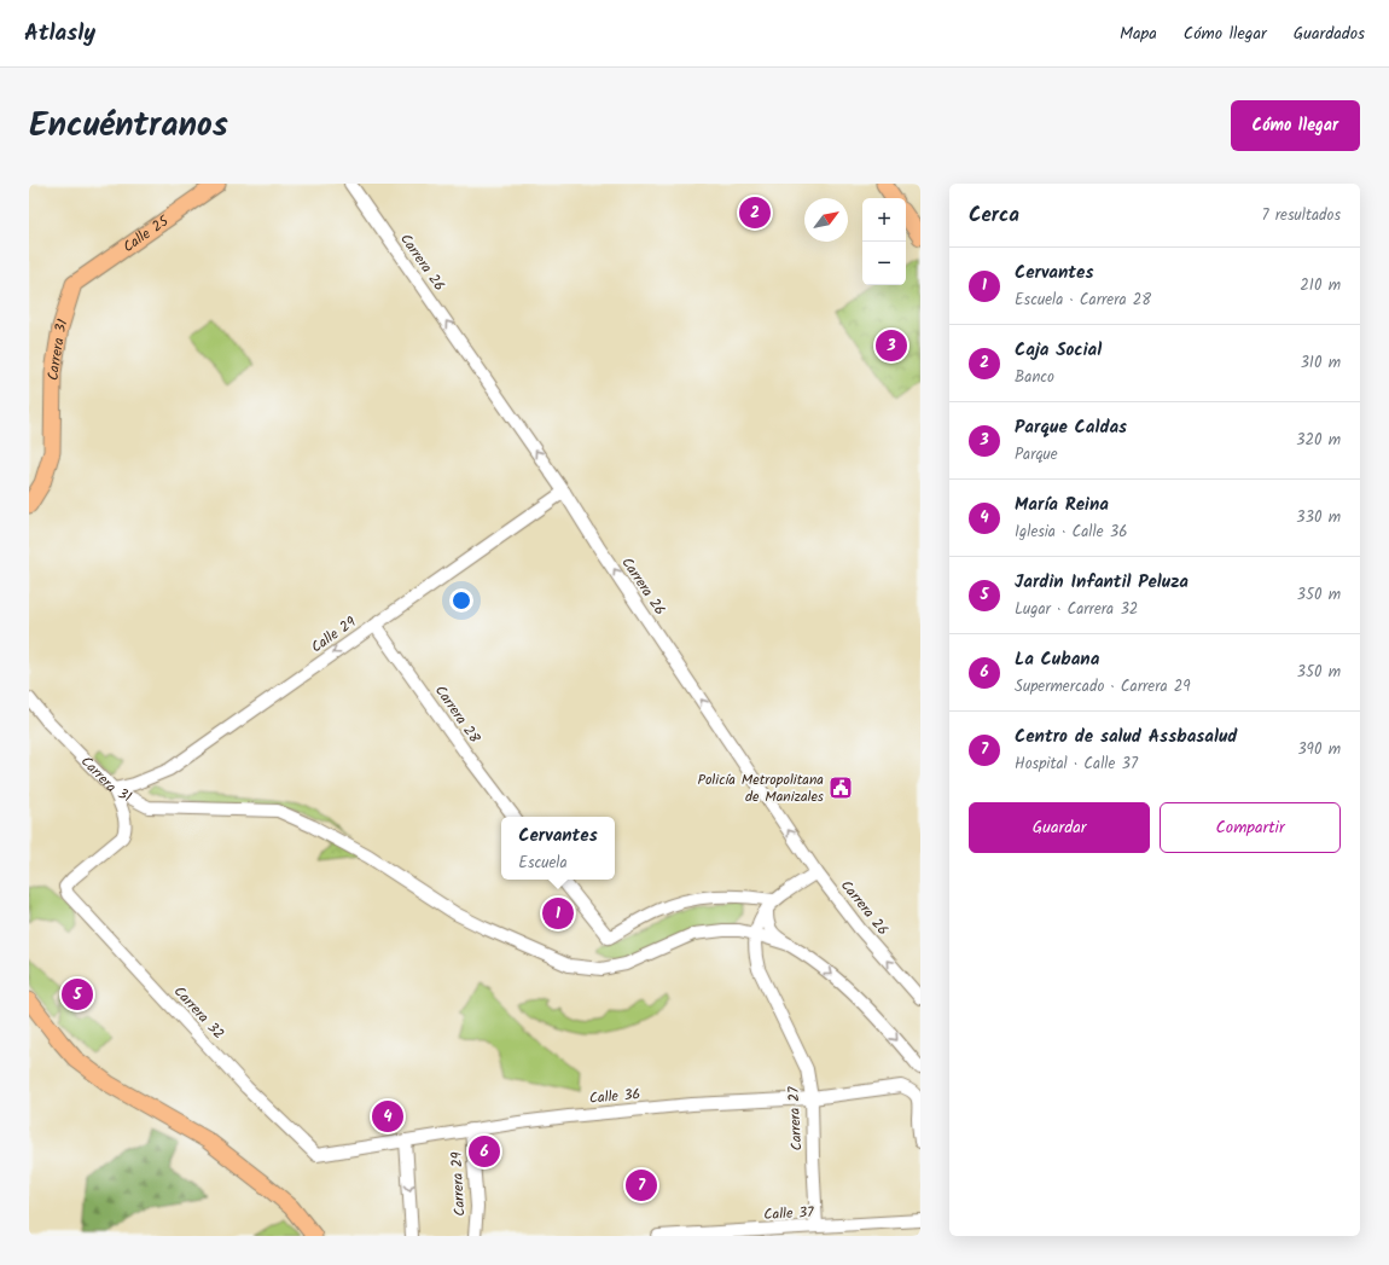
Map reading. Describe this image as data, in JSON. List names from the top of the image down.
{
  "streets": {
    "main road": ["Calle 25", "Carrera 31"],
    "street": [
      "Carrera 26",
      "Calle 29",
      "Carrera 28",
      "Carrera 32",
      "Calle 36",
      "Carrera 27",
      "Carrera 29",
      "Calle 37"
    ]
  },
  "crossings": [
    ["Calle 25", "Carrera 31"],
    ["Carrera 26", "Calle 29"],
    ["Carrera 31", "Calle 29"],
    ["Carrera 31", "Carrera 32"],
    ["Carrera 31", "Carrera 27"],
    ["Calle 29", "Carrera 28"],
    ["Calle 29", "Carrera 32"],
    ["Carrera 32", "Calle 36"],
    ["Calle 36", "Carrera 27"],
    ["Calle 36", "Carrera 29"],
    ["Carrera 27", "Calle 37"]
  ],
  "one_way": ["Carrera 26", "Calle 29"],
  "places": {
    "public building": ["Policía Metropolitana de Manizales"]
  },
  "north": "top right",
  "page": {
    "header": "Atlasly",
    "nav": ["Mapa", "Cómo llegar", "Guardados"],
    "title": "Encuéntranos",
    "buttons": [
      "Cómo llegar",
      ["Guardar", "Compartir"]
    ],
    "heading": ["Cerca", "7 resultados"],
    "pins": [
      "2",
      "3",
      "1",
      "5",
      "4",
      "6",
      "7"
    ],
    "map_buttons": ["+", "−"],
    "list": [
      {
        "mark": "1",
        "name": "Cervantes",
        "note": "Escuela · Carrera 28",
        "value": "210 m"
      },
      {
        "mark": "2",
        "name": "Caja Social",
        "note": "Banco",
        "value": "310 m"
      },
      {
        "mark": "3",
        "name": "Parque Caldas",
        "note": "Parque",
        "value": "320 m"
      },
      {
        "mark": "4",
        "name": "María Reina",
        "note": "Iglesia · Calle 36",
        "value": "330 m"
      },
      {
        "mark": "5",
        "name": "Jardin Infantil Peluza",
        "note": "Lugar · Carrera 32",
        "value": "350 m"
      },
      {
        "mark": "6",
        "name": "La Cubana",
        "note": "Supermercado · Carrera 29",
        "value": "350 m"
      },
      {
        "mark": "7",
        "name": "Centro de salud Assbasalud",
        "note": "Hospital · Calle 37",
        "value": "390 m"
      }
    ],
    "popup": ["Cervantes", "Escuela"]
  }
}
